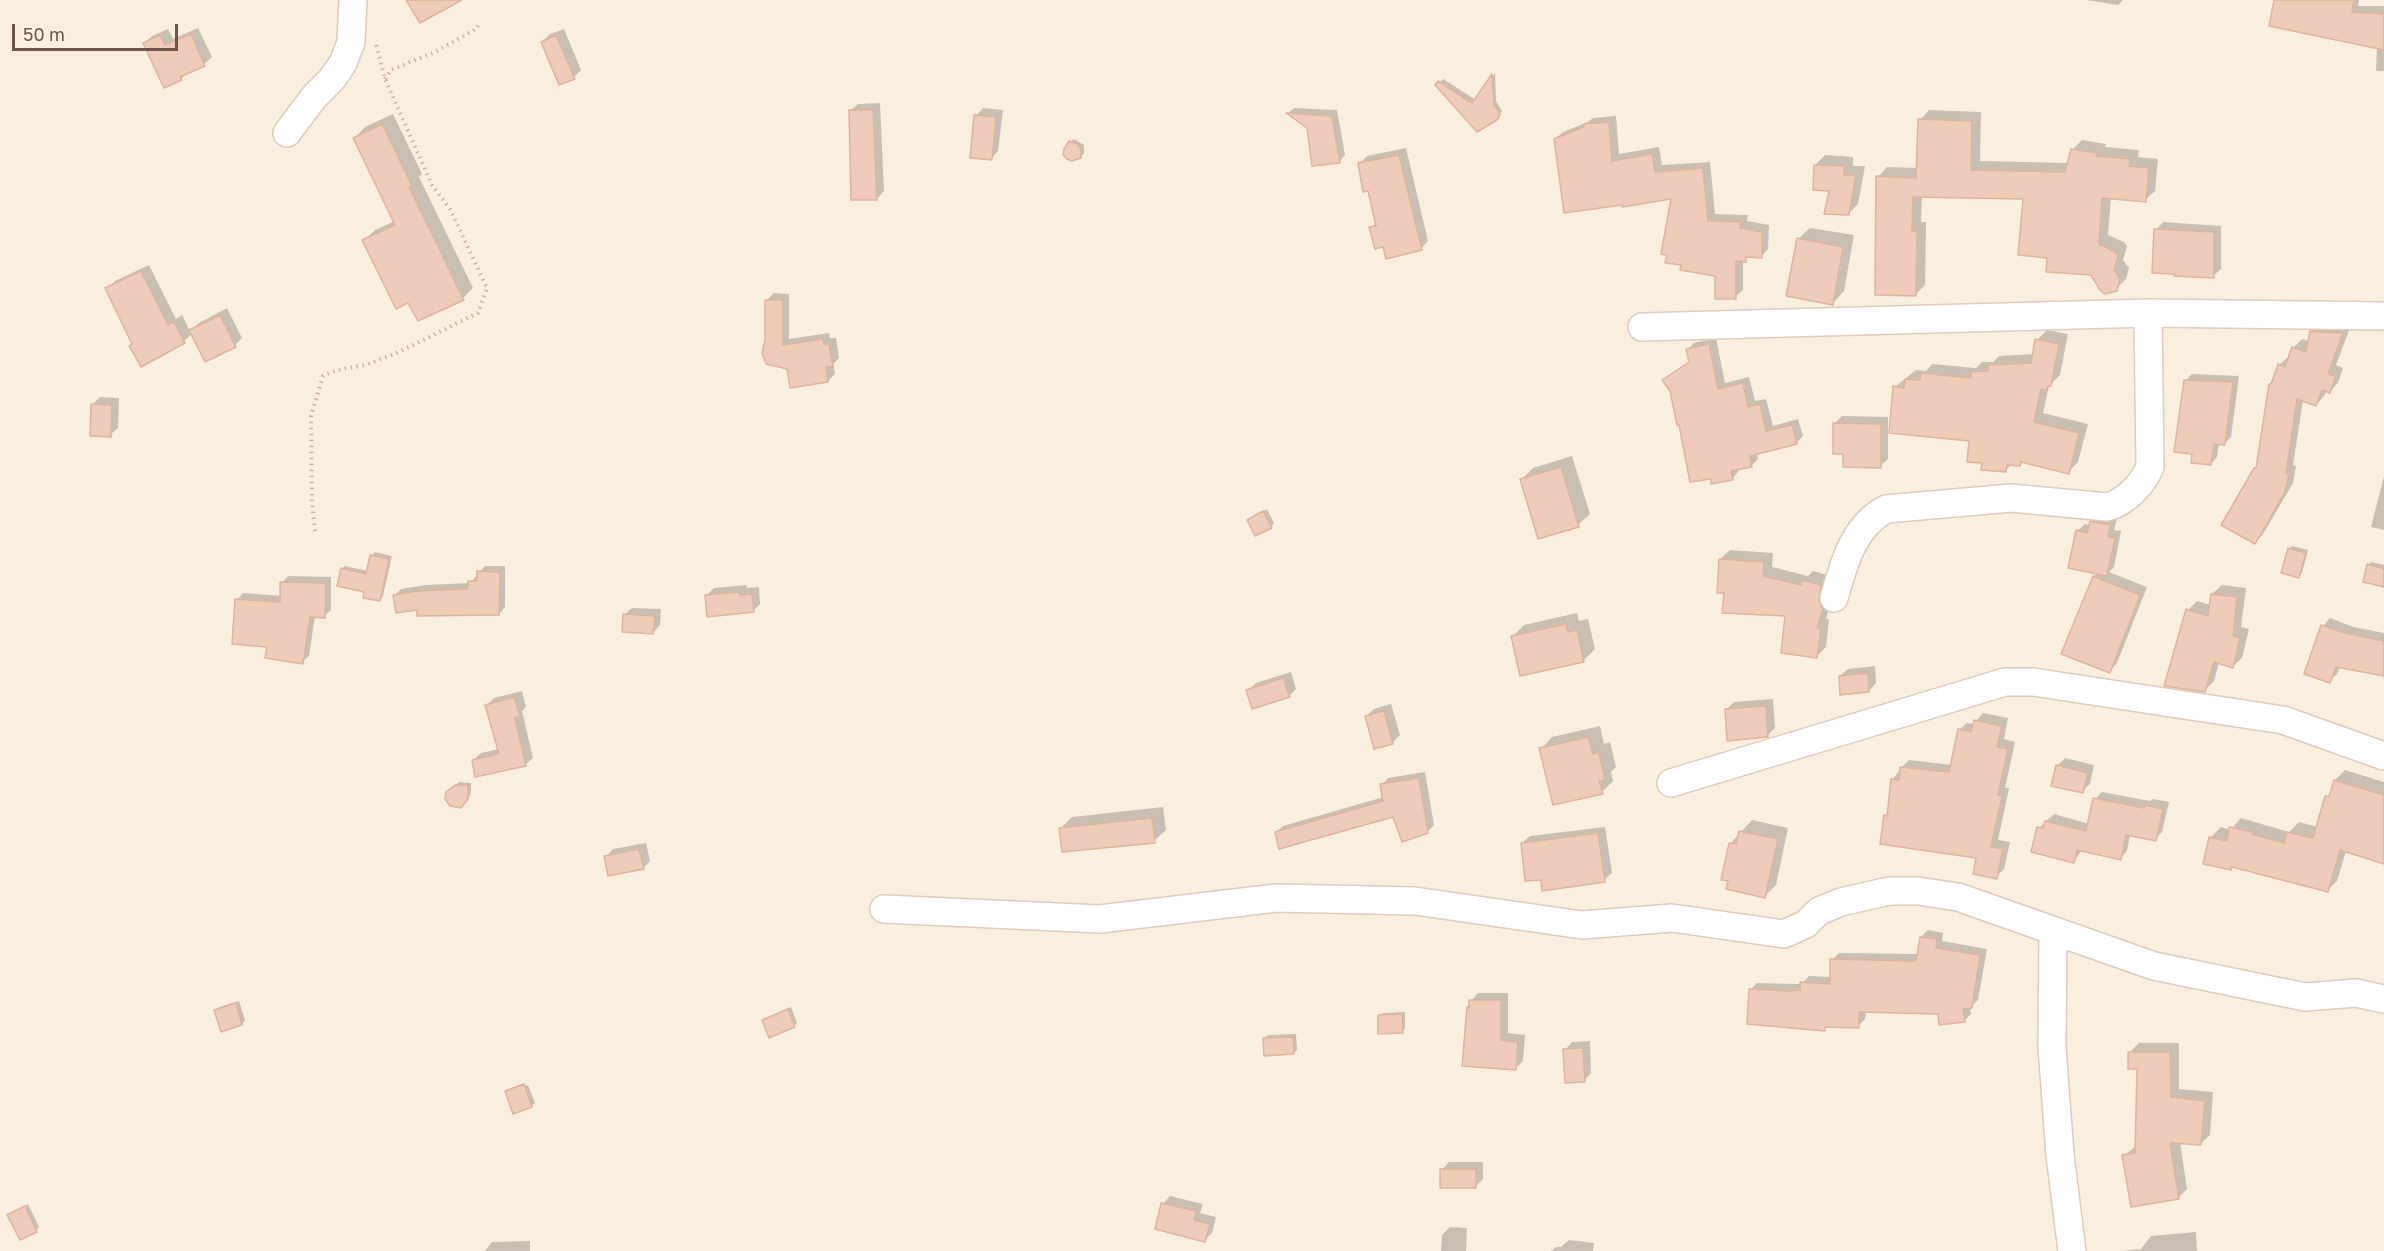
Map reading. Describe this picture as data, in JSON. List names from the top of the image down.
{
  "scale_bar": "50 m"
}
